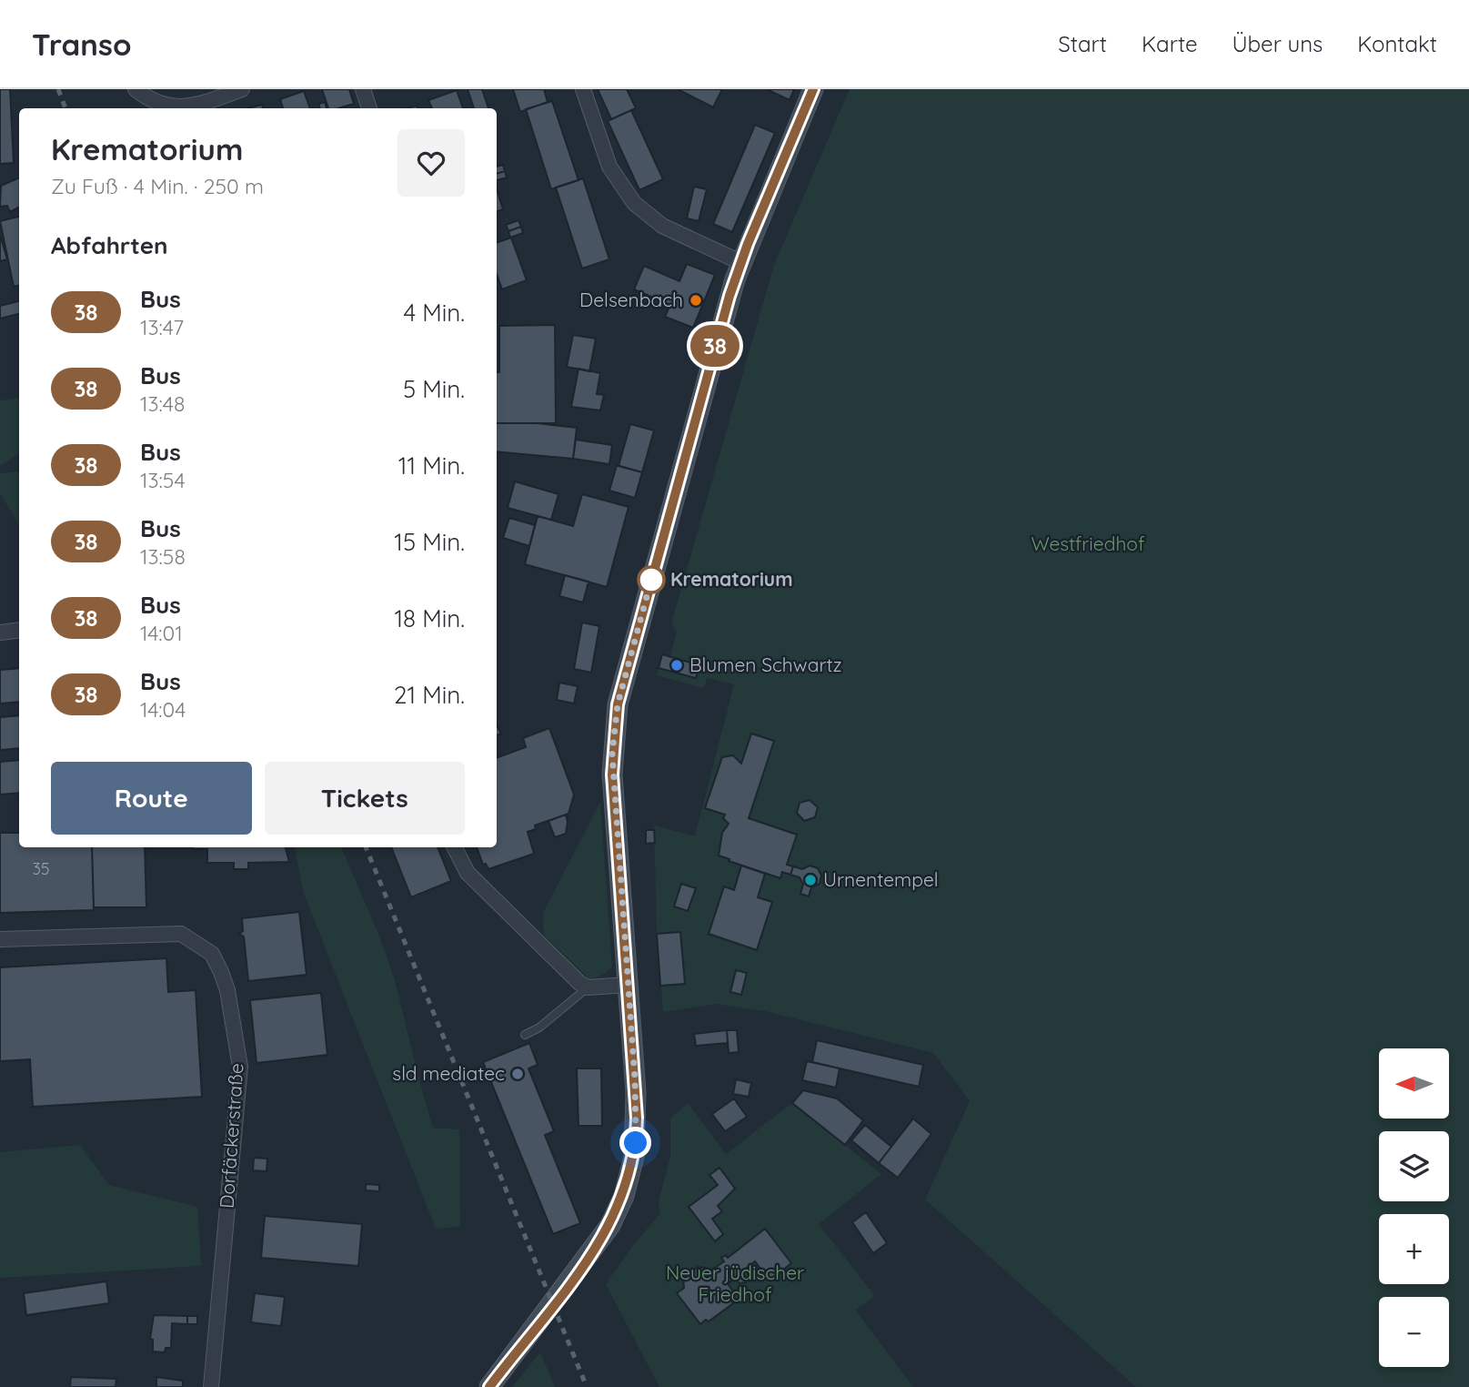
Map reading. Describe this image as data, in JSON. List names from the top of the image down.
{
  "streets": {
    "street": ["Dorfäckerstraße"]
  },
  "parks": ["Westfriedhof", "Neuer jüdischer Friedhof"],
  "places": [
    "Delsenbach",
    "Krematorium",
    "Blumen Schwartz",
    "Urnentempel",
    "sld mediatec"
  ],
  "lines": ["bus line 38"],
  "house_numbers": ["35"],
  "north": "left",
  "page": {
    "header": "Transo",
    "nav": [
      "Start",
      "Karte",
      "Über uns",
      "Kontakt"
    ],
    "on_map": "38",
    "heading": [
      ["Krematorium", "Zu Fuß · 4 Min. · 250 m"],
      "Abfahrten"
    ],
    "list": [
      {
        "mark": "38",
        "name": "Bus",
        "note": "13:47",
        "value": "4 Min."
      },
      {
        "mark": "38",
        "name": "Bus",
        "note": "13:48",
        "value": "5 Min."
      },
      {
        "mark": "38",
        "name": "Bus",
        "note": "13:54",
        "value": "11 Min."
      },
      {
        "mark": "38",
        "name": "Bus",
        "note": "13:58",
        "value": "15 Min."
      },
      {
        "mark": "38",
        "name": "Bus",
        "note": "14:01",
        "value": "18 Min."
      },
      {
        "mark": "38",
        "name": "Bus",
        "note": "14:04",
        "value": "21 Min."
      }
    ],
    "buttons": ["Route", "Tickets"],
    "map_buttons": ["+", "−"]
  }
}
